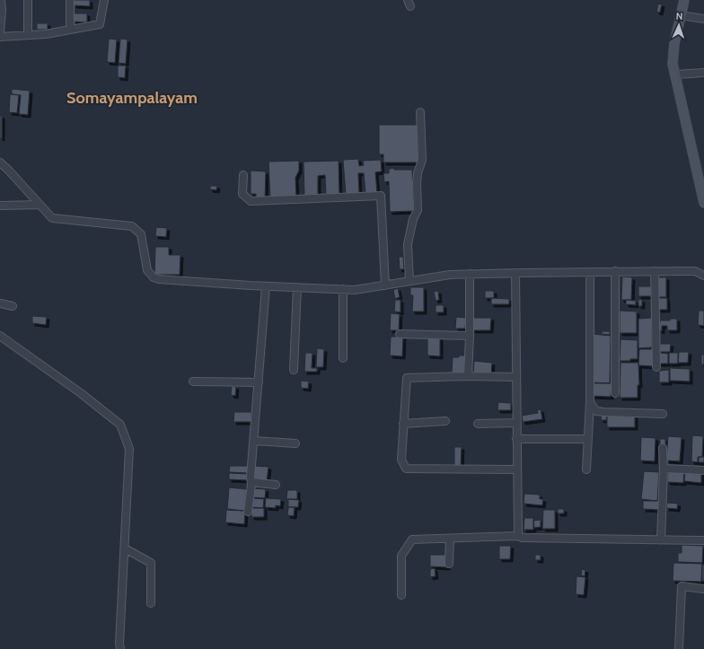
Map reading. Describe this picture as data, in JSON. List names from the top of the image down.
{
  "districts": ["Somayampalayam"],
  "north": "top"
}
